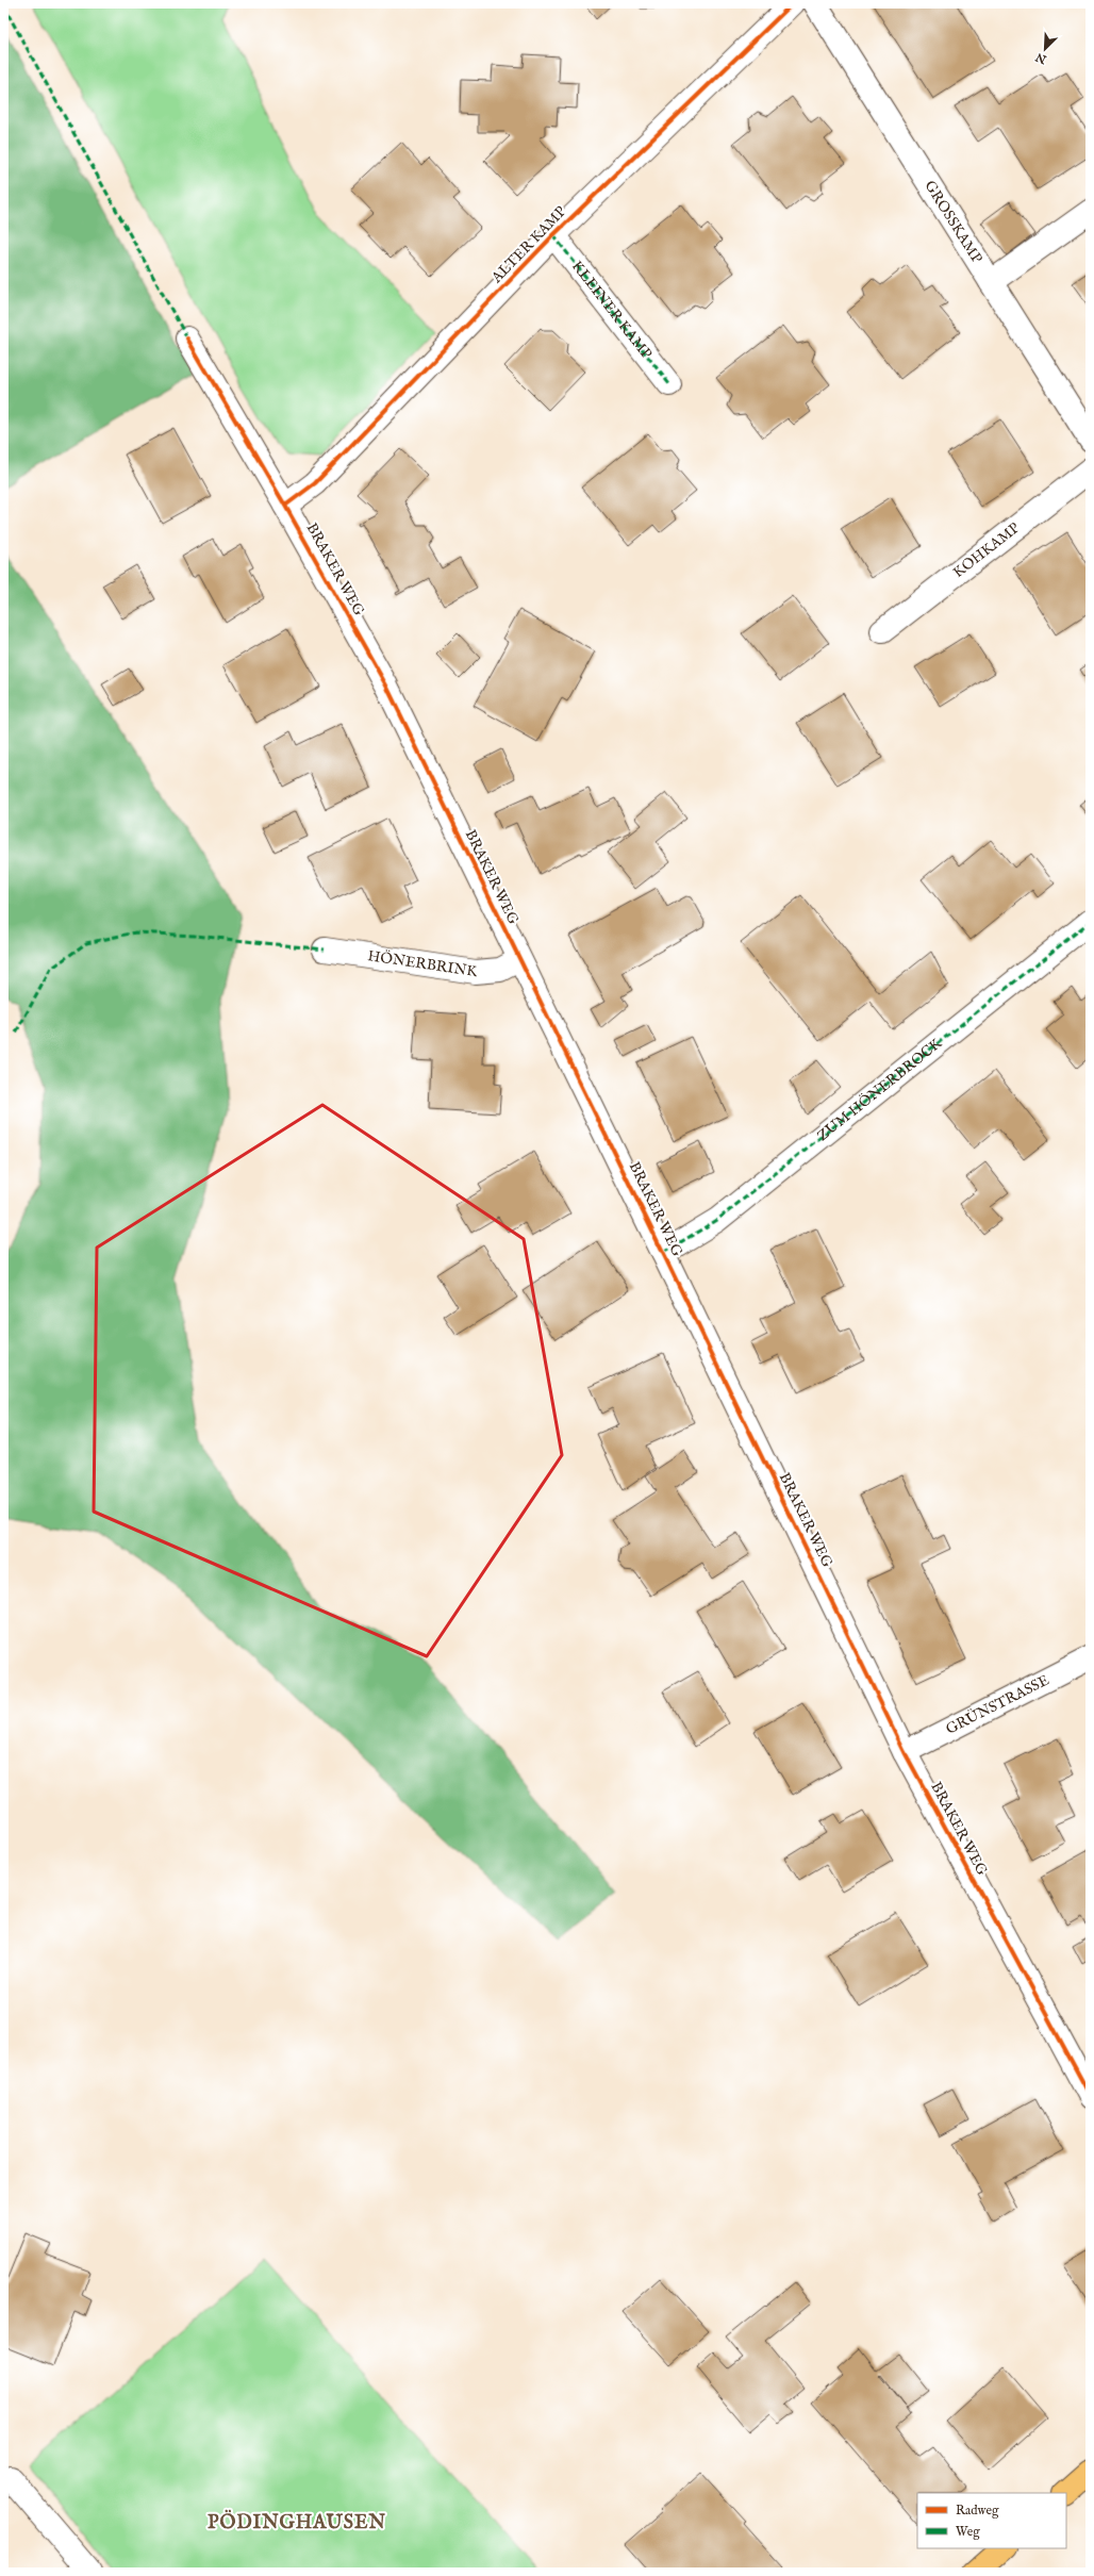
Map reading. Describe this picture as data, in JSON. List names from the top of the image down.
{
  "streets": {
    "street": [
      "GROSSKAMP",
      "ALTER KAMP",
      "KLEINER KAMP",
      "KOHKAMP",
      "BRAKER WEG",
      "HÖNERBRINK",
      "ZUM HÖNERBROCK",
      "GRÜNSTRASSE"
    ]
  },
  "crossings": [
    ["ALTER KAMP", "KLEINER KAMP"],
    ["ALTER KAMP", "BRAKER WEG"],
    ["BRAKER WEG", "HÖNERBRINK"],
    ["BRAKER WEG", "ZUM HÖNERBROCK"],
    ["BRAKER WEG", "GRÜNSTRASSE"]
  ],
  "districts": ["PÖDINGHAUSEN"],
  "legend": ["Radweg", "Weg"],
  "north": "bottom left"
}
